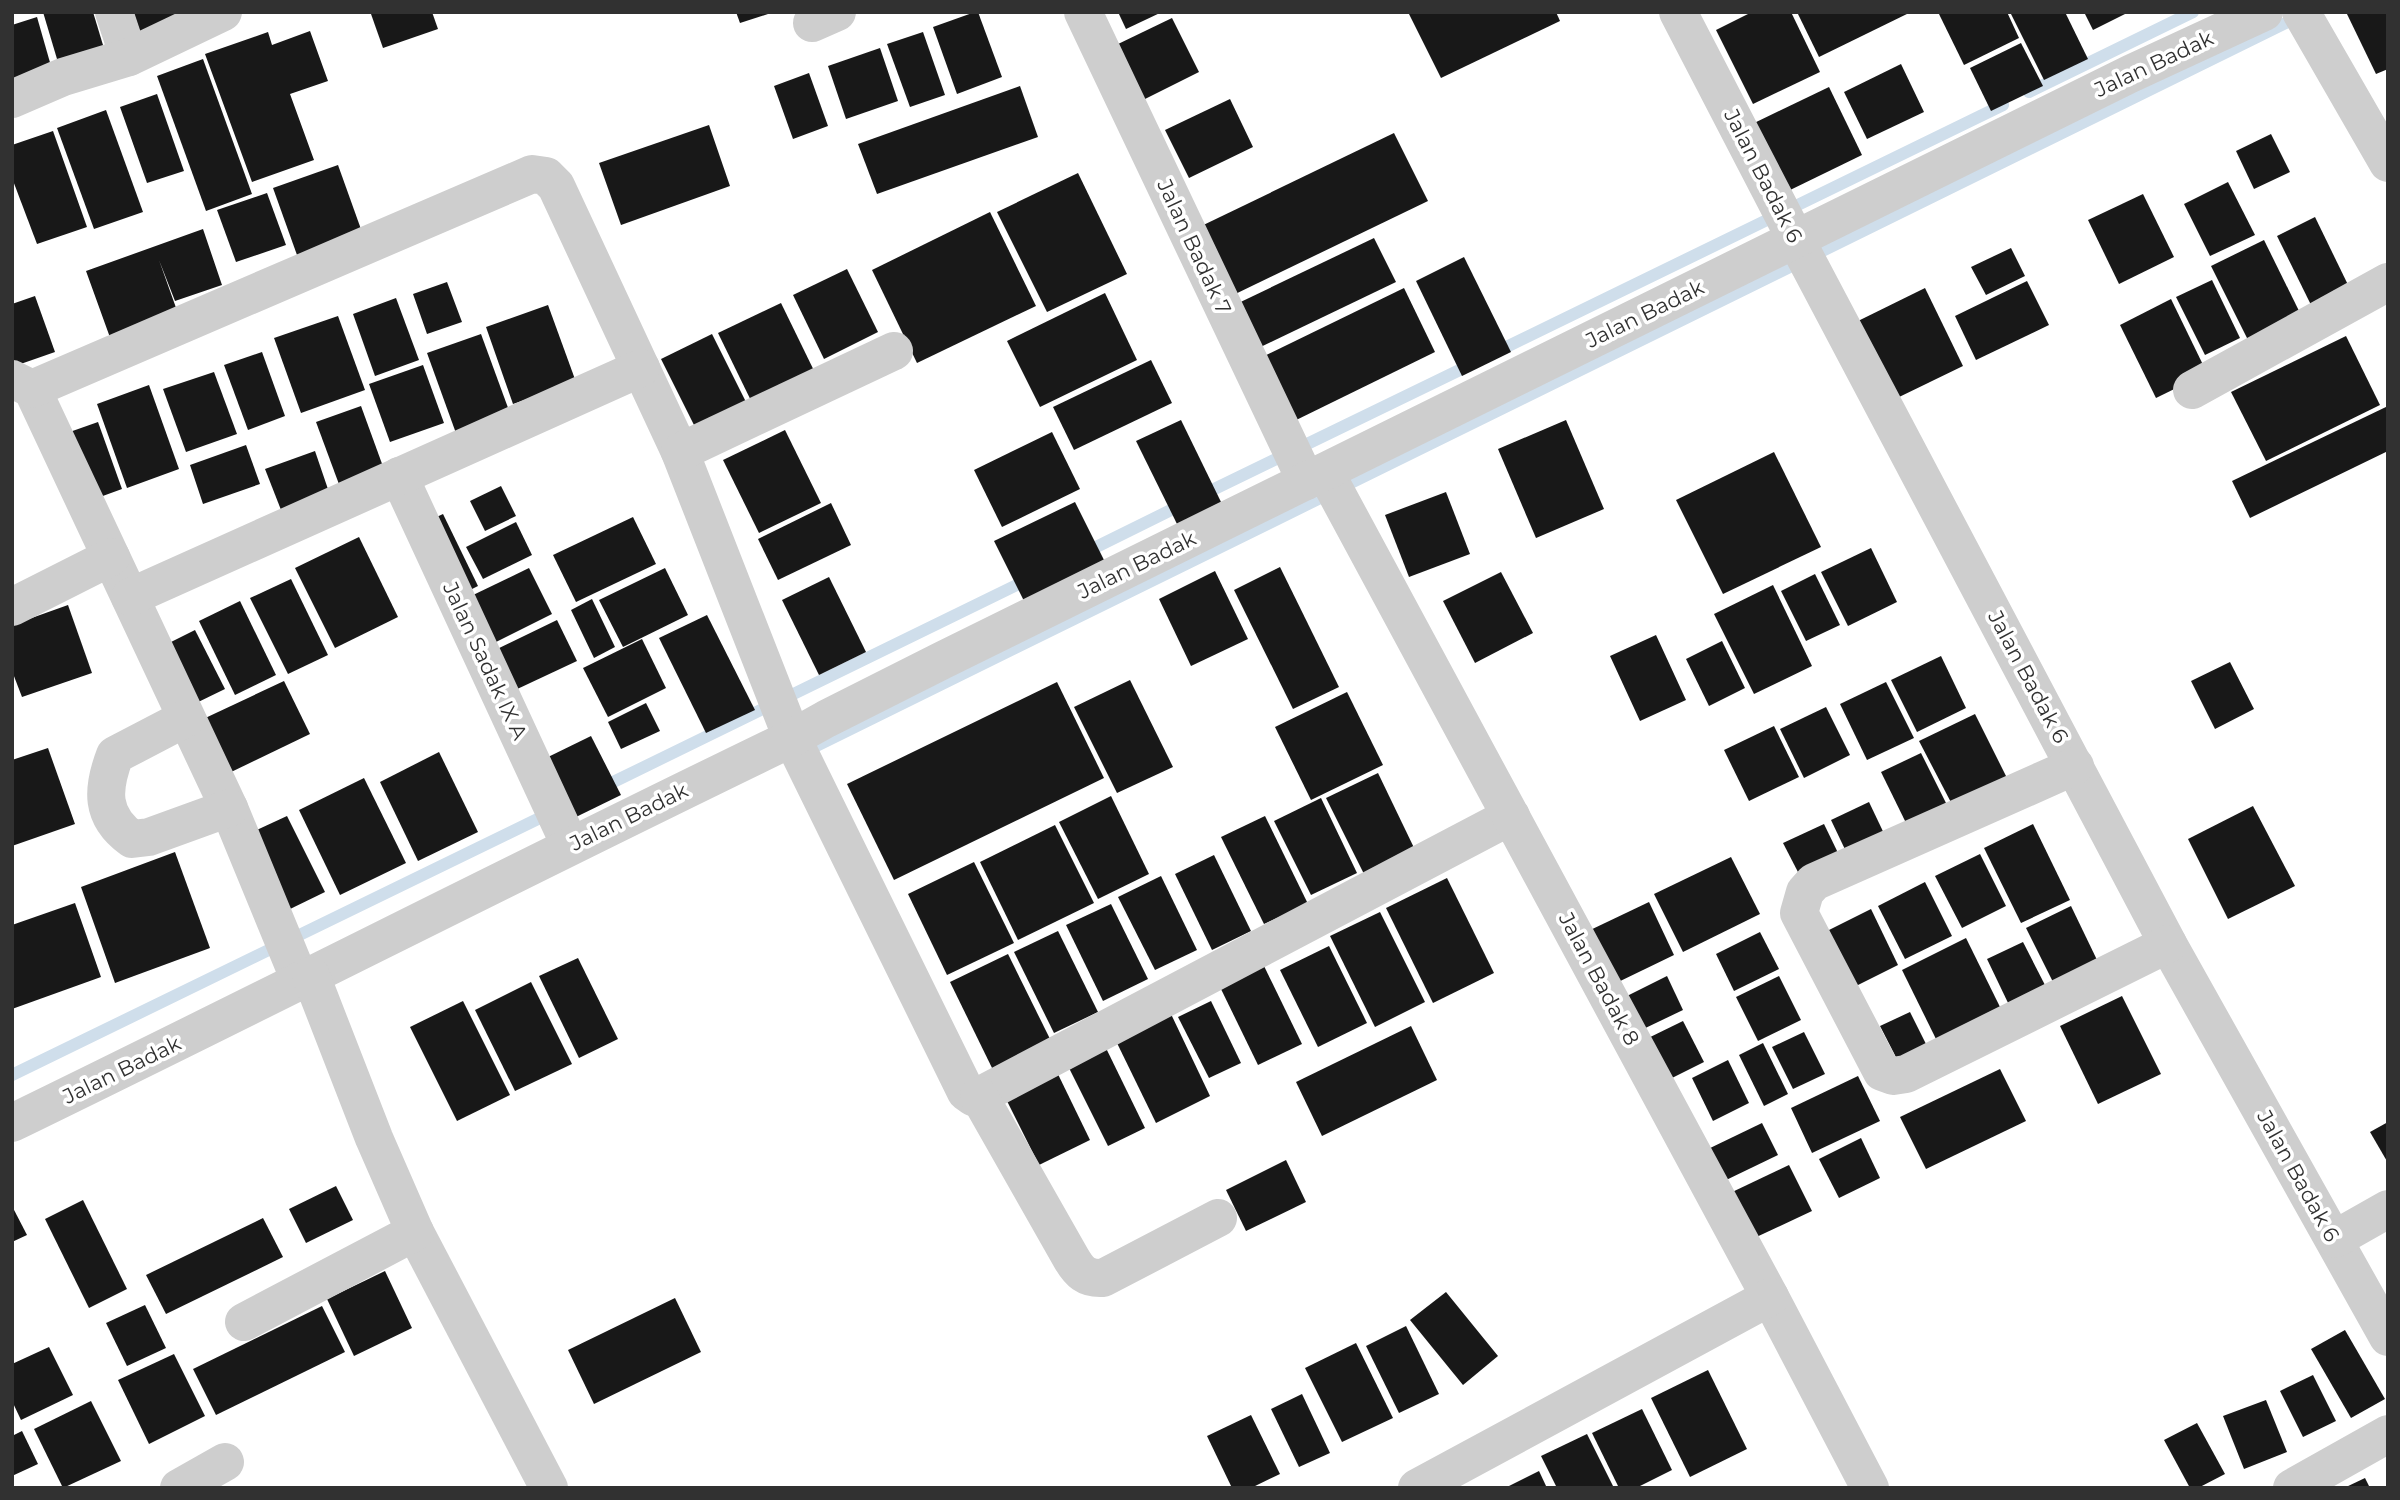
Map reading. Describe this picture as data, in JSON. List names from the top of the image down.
{
  "streets": {
    "street": [
      "Jalan Badak",
      "Jalan Badak 6",
      "Jalan Badak 7",
      "Jalan Sadak IX A",
      "Jalan Badak 8"
    ]
  },
  "crossings": [
    ["Jalan Badak", "Jalan Badak 6"],
    ["Jalan Badak", "Jalan Badak 7"],
    ["Jalan Badak", "Jalan Sadak IX A"],
    ["Jalan Badak", "Jalan Badak 8"],
    ["Jalan Badak 7", "Jalan Badak 8"]
  ]
}
